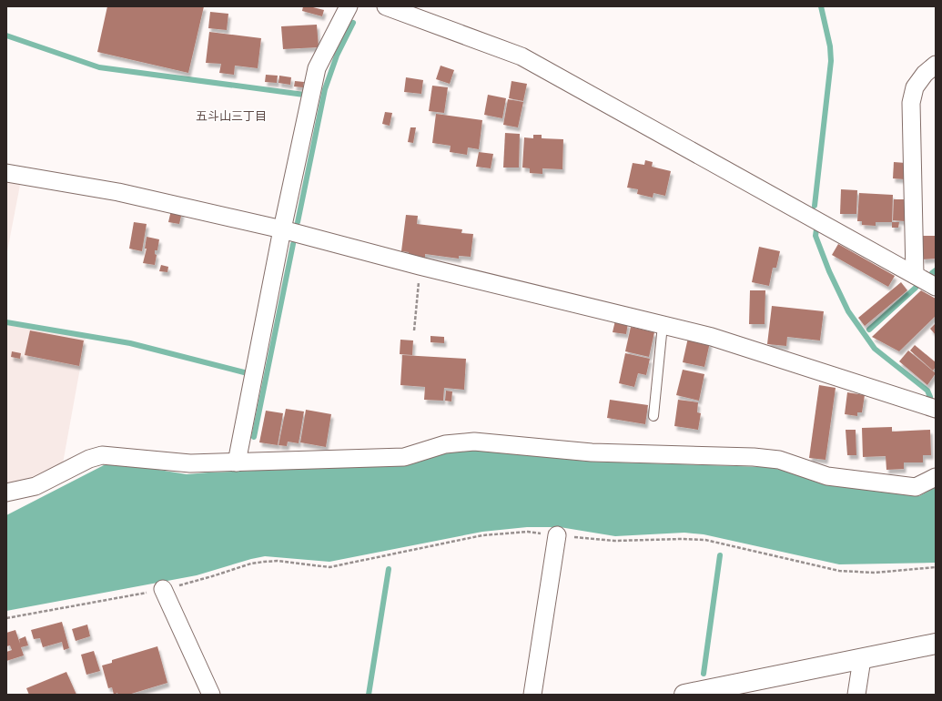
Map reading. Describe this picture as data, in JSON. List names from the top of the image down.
{
  "districts": ["五斗山三丁目"]
}
